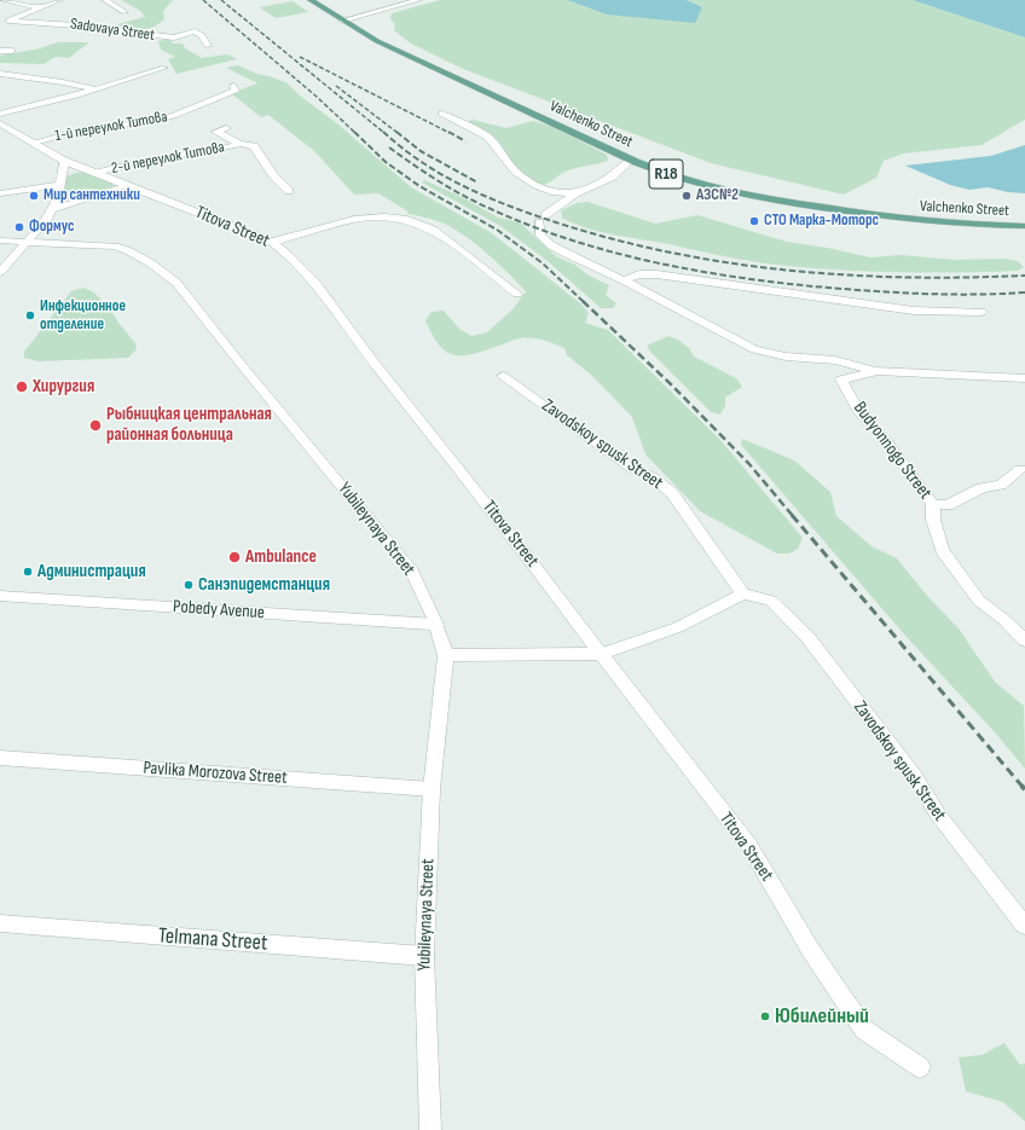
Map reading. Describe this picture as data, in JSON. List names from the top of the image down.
{
  "streets": {
    "main road": ["Valchenko Street", "R18"],
    "street": [
      "Sadovaya Street",
      "1-й переулок Титова",
      "2-й переулок Титова",
      "Titova Street",
      "Zavodskoy spusk Street",
      "Budyonnogo Street",
      "Yubileynaya Street",
      "Pobedy Avenue",
      "Pavlika Morozova Street",
      "Telmana Street"
    ]
  },
  "crossings": [
    ["1-й переулок Титова", "Titova Street"],
    ["2-й переулок Титова", "Titova Street"],
    ["Yubileynaya Street", "Pobedy Avenue"],
    ["Yubileynaya Street", "Pavlika Morozova Street"],
    ["Yubileynaya Street", "Telmana Street"]
  ],
  "places": [
    "Мир сантехники",
    "АЗС№2",
    "СТО Марка-Моторс",
    "Формус",
    "Инфекционное отделение",
    "Хирургия",
    "Рыбницкая центральная районная больница",
    "Ambulance",
    "Администрация",
    "Санэпидемстанция",
    "Юбилейный"
  ]
}
